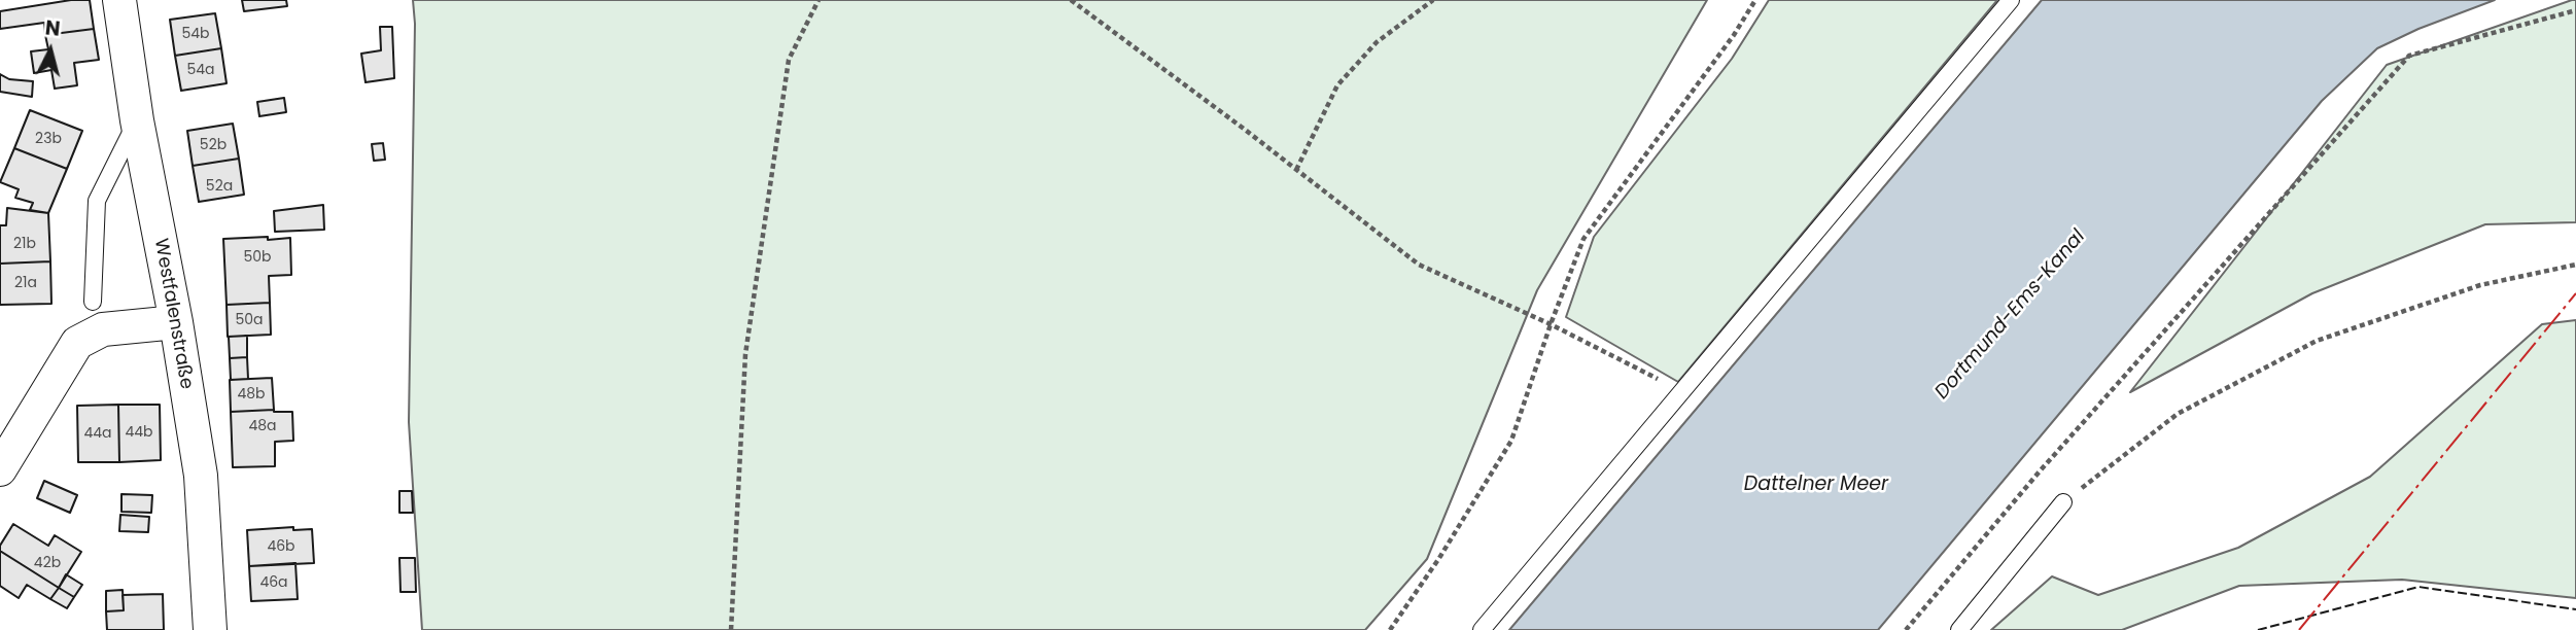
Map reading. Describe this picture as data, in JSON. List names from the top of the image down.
{
  "streets": {
    "street": ["Westfalenstraße"]
  },
  "water": ["Dortmund-Ems-Kanal", "Dattelner Meer"],
  "house_numbers": [
    "54b",
    "54a",
    "23b",
    "52b",
    "52a",
    "21b",
    "50b",
    "21a",
    "50a",
    "48b",
    "48a",
    "44b",
    "44a",
    "46b",
    "42b",
    "46a"
  ],
  "north": "top"
}
